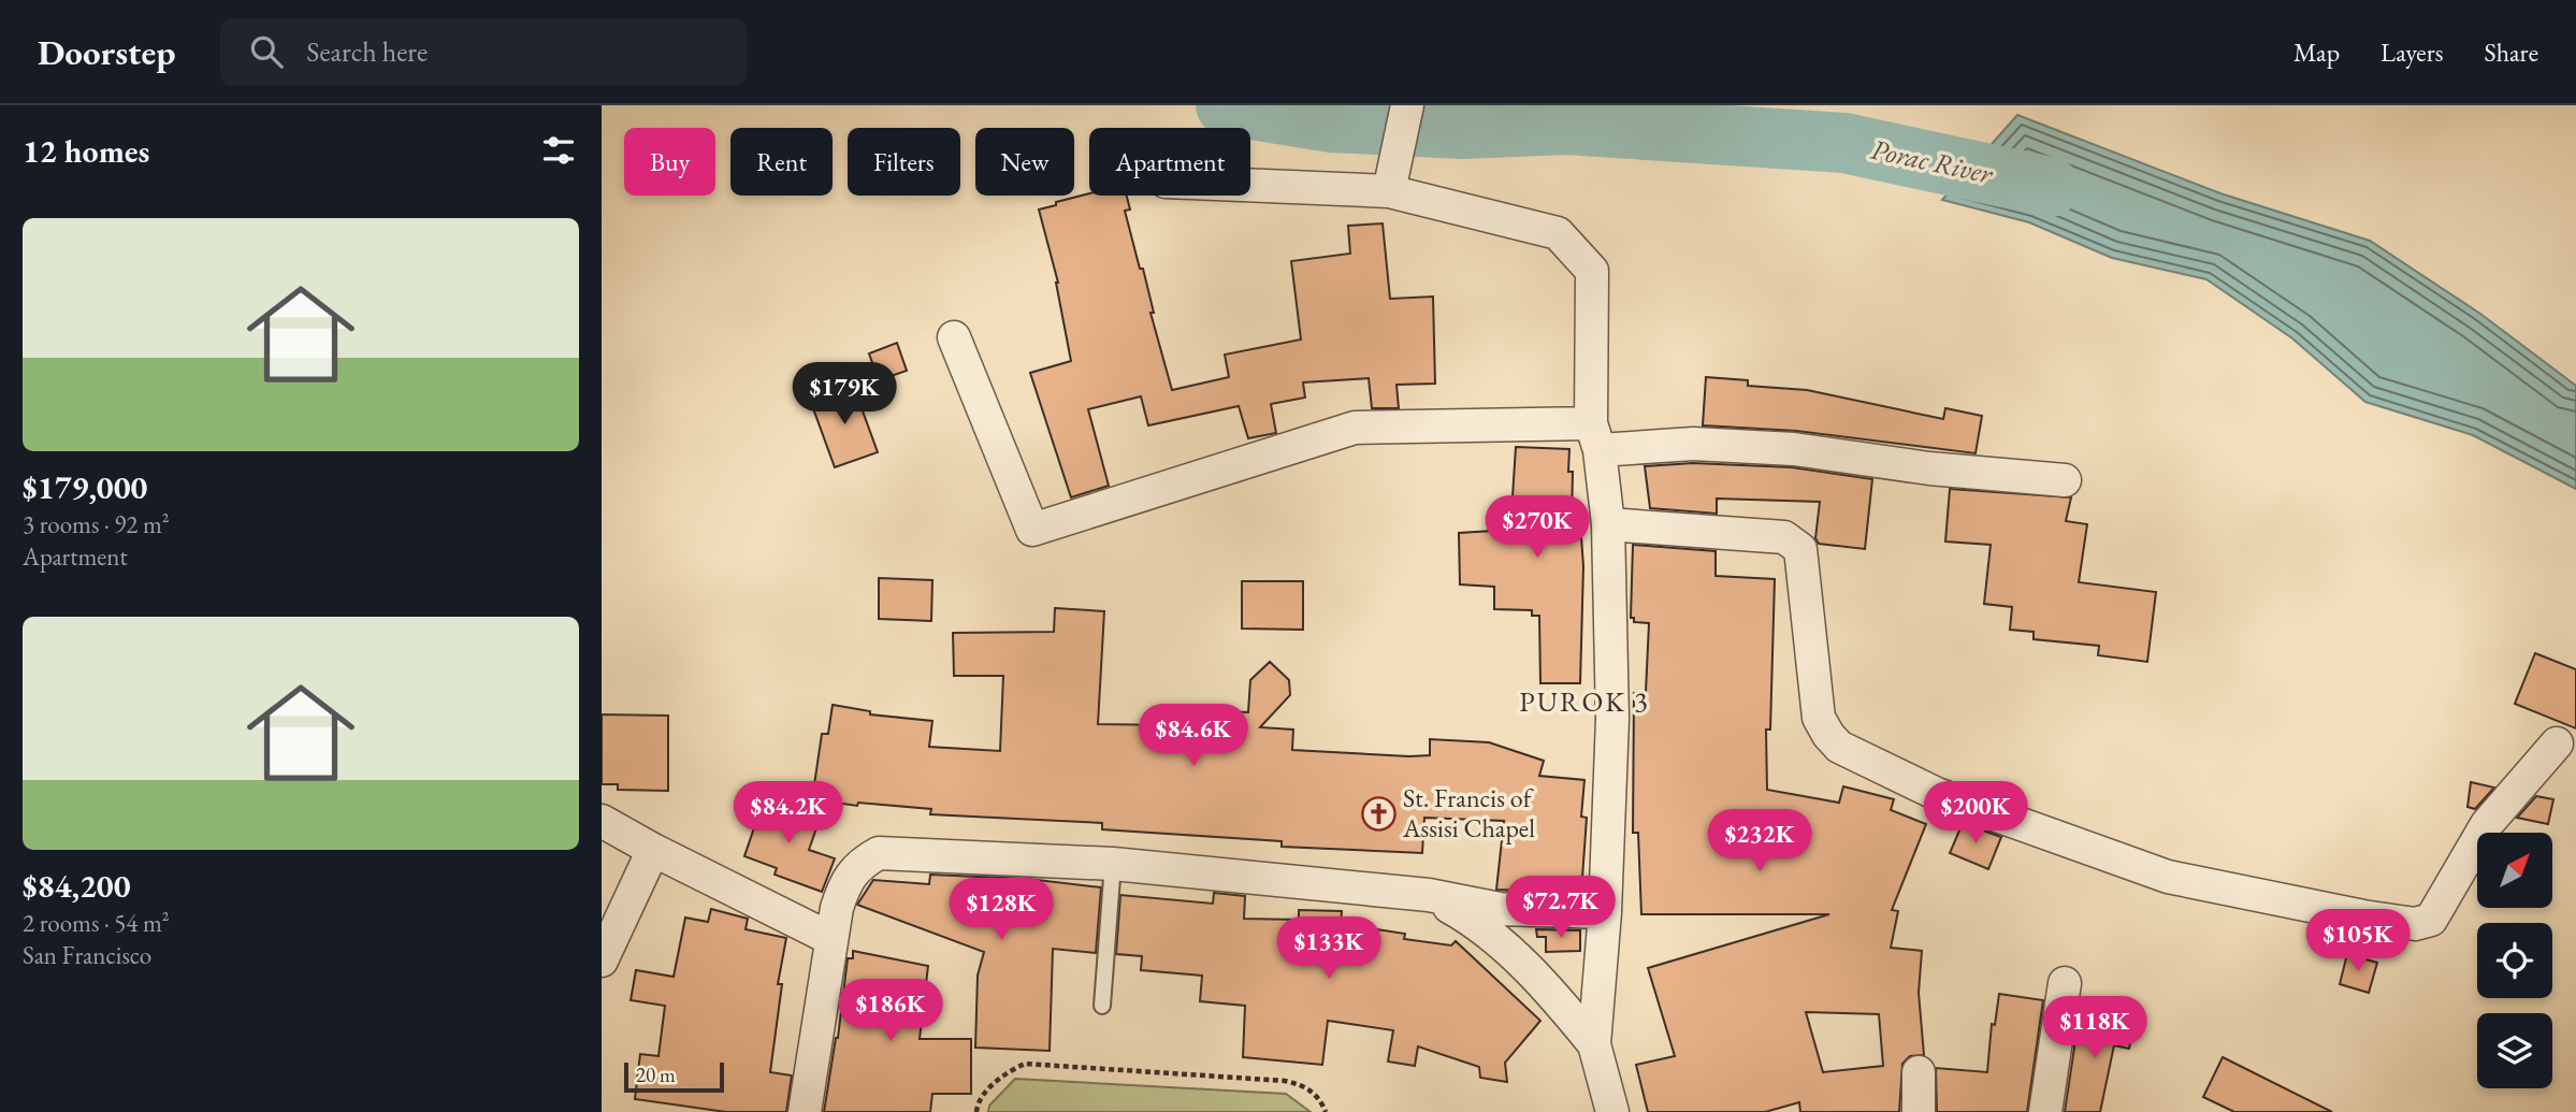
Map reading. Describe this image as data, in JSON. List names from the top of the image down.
{
  "districts": ["PUROK 3"],
  "water": ["Porac River"],
  "places": {
    "church": ["St. Francis of Assisi Chapel"]
  },
  "scale_bar": "20 m",
  "north": "top right",
  "page": {
    "header": "Doorstep",
    "search": "Search here",
    "nav": ["Map", "Layers", "Share"],
    "heading": "12 homes",
    "chip": [
      "Buy",
      "Rent",
      "Filters",
      "New",
      "Apartment"
    ],
    "list": [
      {
        "name": "$179,000",
        "note": "3 rooms · 92 m² · Apartment"
      },
      {
        "name": "$84,200",
        "note": "2 rooms · 54 m² · San Francisco"
      }
    ],
    "price": [
      "$179K",
      "$270K",
      "$84.6K",
      "$84.2K",
      "$200K",
      "$232K",
      "$72.7K",
      "$128K",
      "$105K",
      "$133K",
      "$186K",
      "$118K"
    ],
    "scale": "20 m"
  }
}
